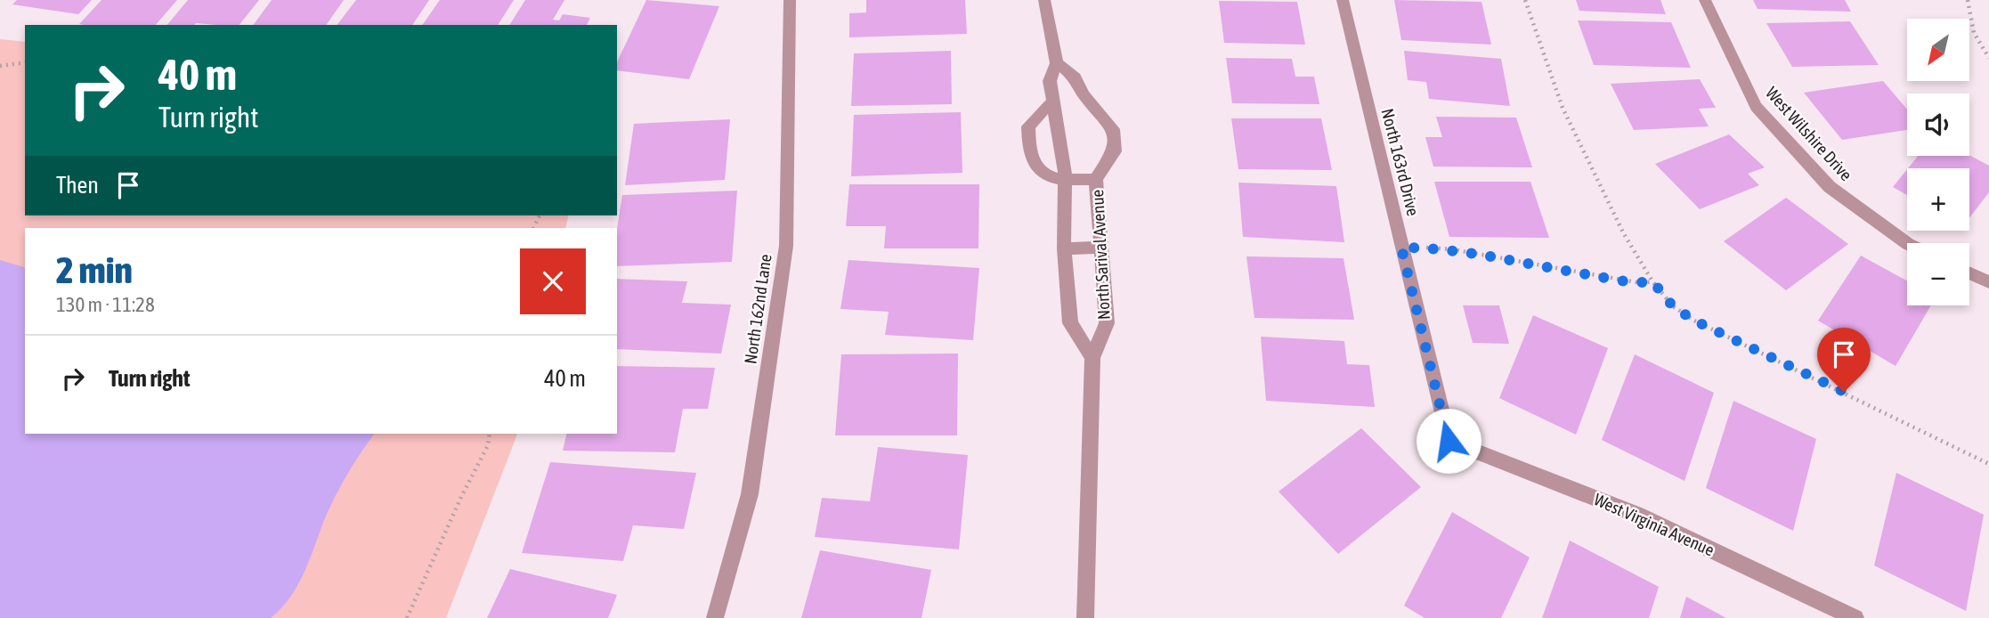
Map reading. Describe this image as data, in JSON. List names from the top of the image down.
{
  "streets": {
    "street": [
      "West Wilshire Drive",
      "North 163rd Drive",
      "North Sarival Avenue",
      "North 162nd Lane",
      "West Virginia Avenue"
    ]
  },
  "crossings": [
    ["North 163rd Drive", "West Virginia Avenue"]
  ],
  "north": "bottom left",
  "page": {
    "map_buttons": ["+", "−"],
    "turn": ["40 m", "Turn right"],
    "then": "Then",
    "heading": ["2 min", "130 m · 11:28"],
    "list": [
      {
        "name": "Turn right",
        "value": "40 m"
      }
    ]
  }
}
